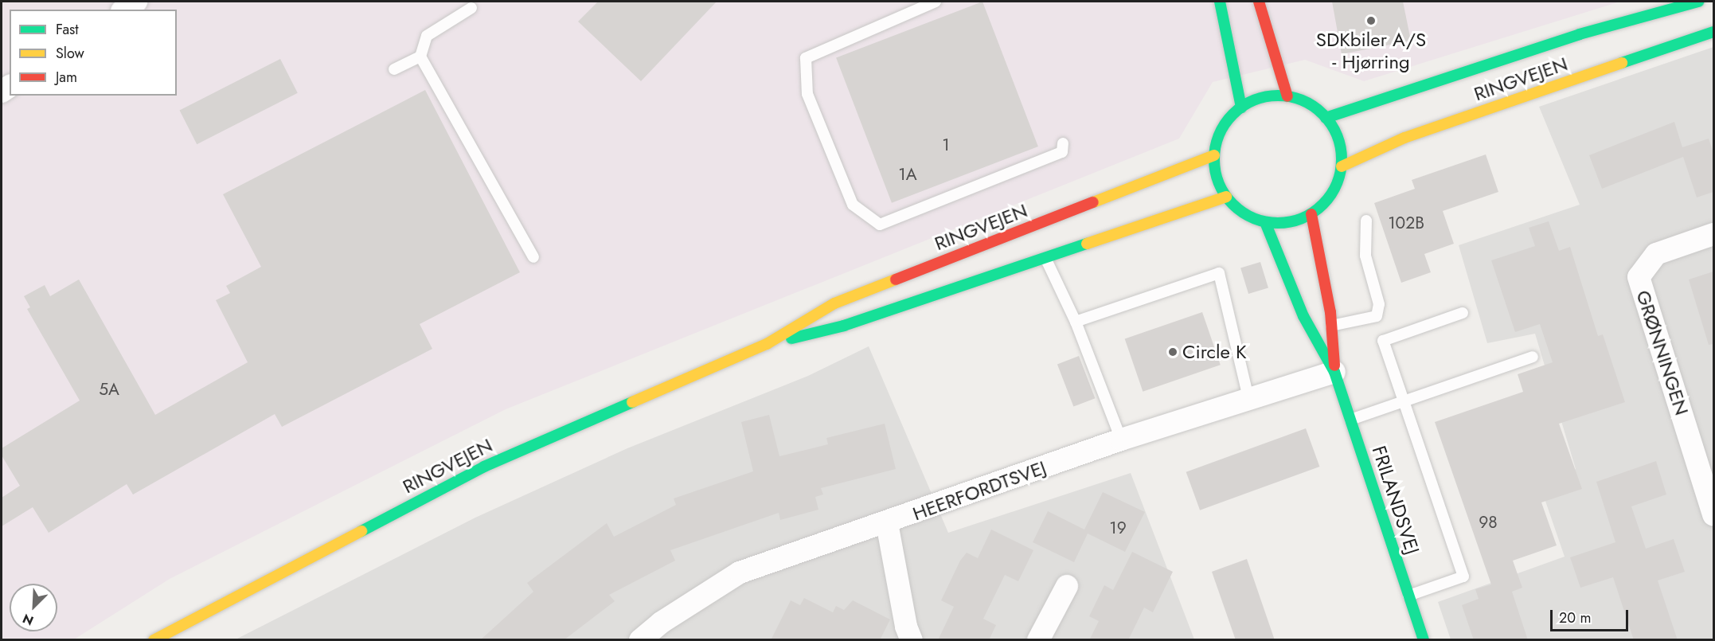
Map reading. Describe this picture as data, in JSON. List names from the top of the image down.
{
  "streets": {
    "main road": ["RINGVEJEN", "FRILANDSVEJ"],
    "street": ["GRØNNINGEN", "HEERFORDTSVEJ"]
  },
  "crossings": [
    ["RINGVEJEN", "FRILANDSVEJ"],
    ["HEERFORDTSVEJ", "FRILANDSVEJ"]
  ],
  "places": ["SDKbiler A/S - Hjørring", "Circle K"],
  "house_numbers": [
    "1",
    "1A",
    "102B",
    "5A",
    "98",
    "19"
  ],
  "legend": ["Fast", "Slow", "Jam"],
  "scale_bar": "20 m",
  "north": "bottom left"
}
